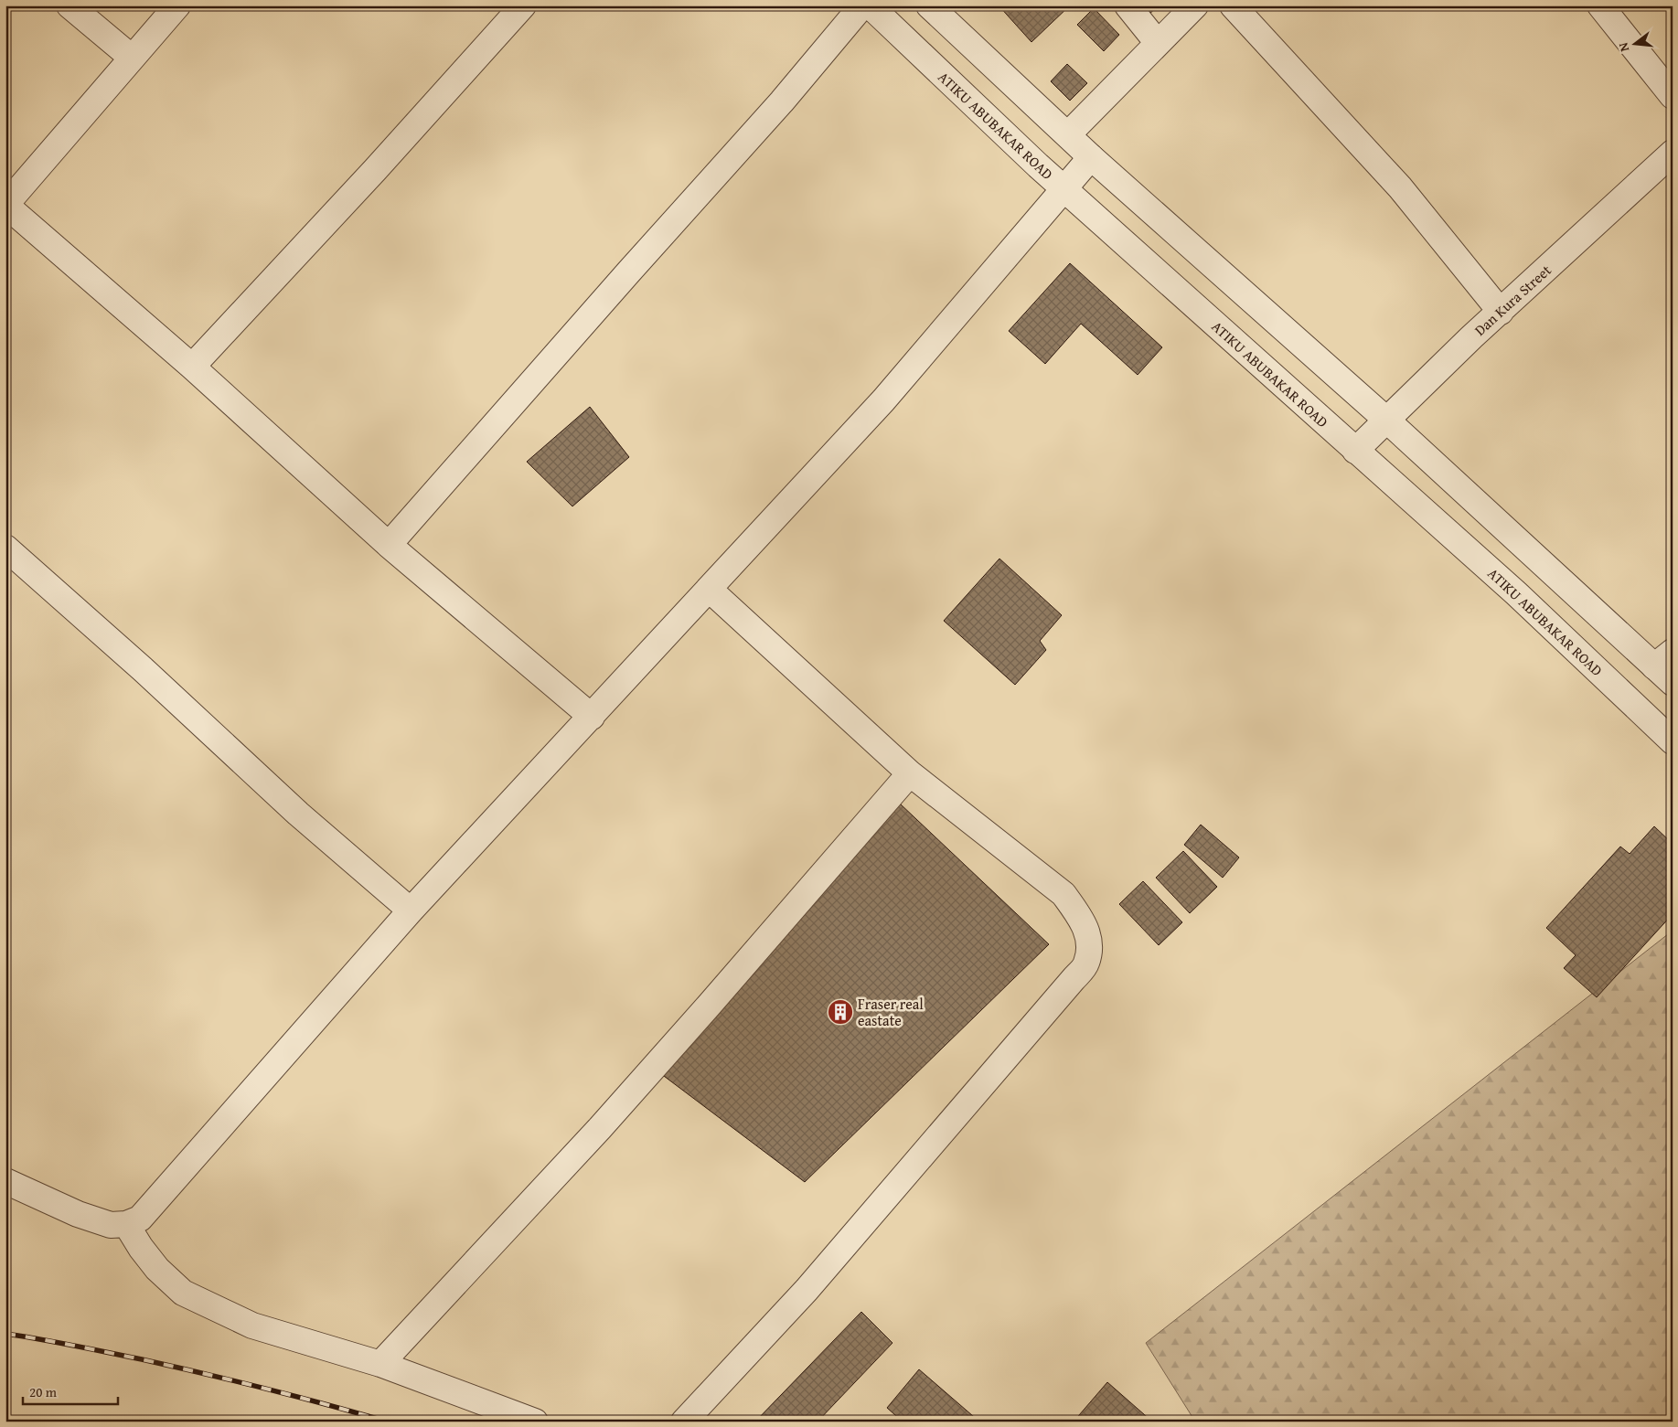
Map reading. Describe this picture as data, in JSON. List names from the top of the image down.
{
  "streets": {
    "street": ["ATIKU ABUBAKAR ROAD", "Dan Kura Street"]
  },
  "crossings": [
    ["ATIKU ABUBAKAR ROAD", "Dan Kura Street"]
  ],
  "places": {
    "building": ["Fraser real eastate"]
  },
  "scale_bar": "20 m",
  "north": "left"
}
